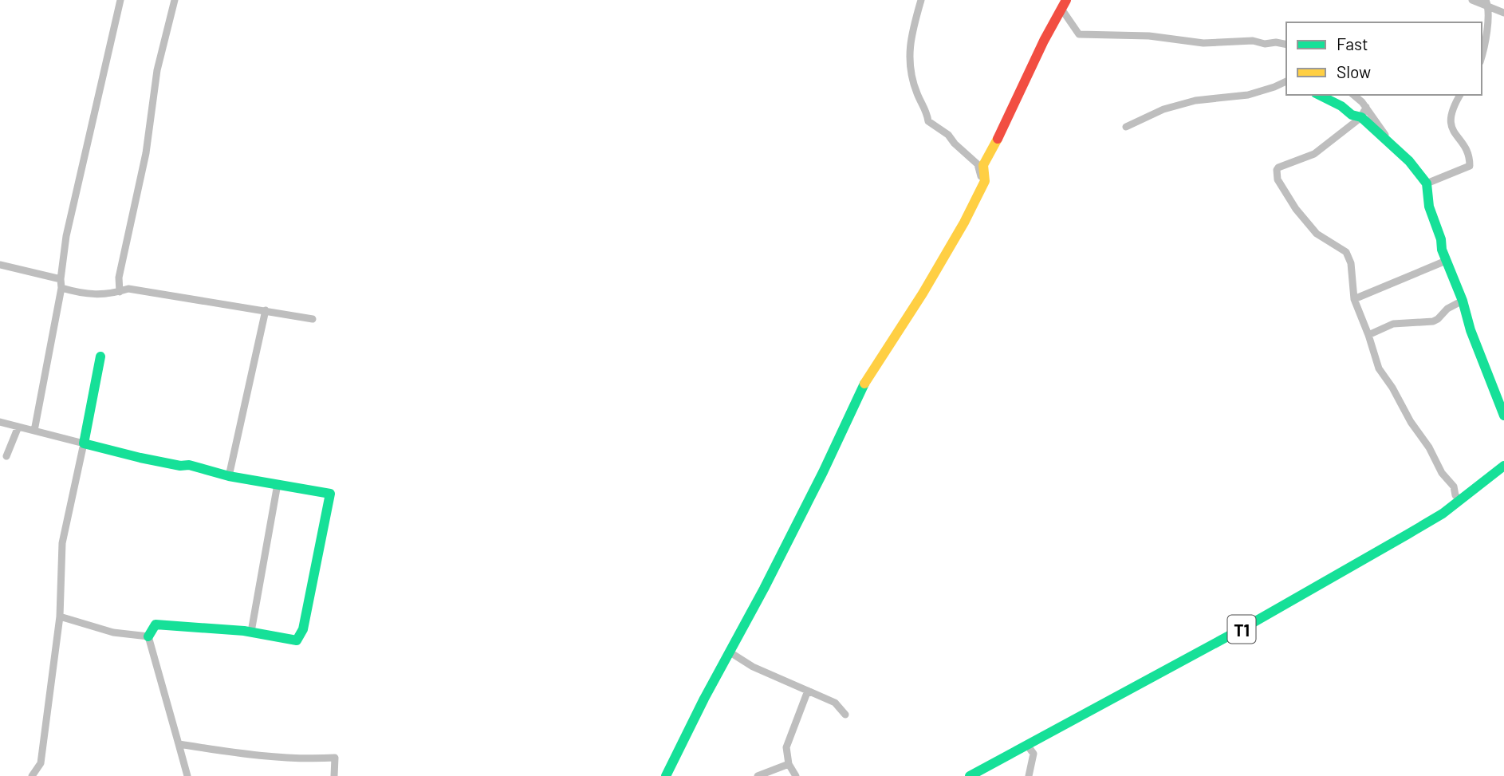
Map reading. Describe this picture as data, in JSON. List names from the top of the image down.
{
  "streets": {
    "main road": ["T1"]
  },
  "legend": ["Fast", "Slow"]
}
